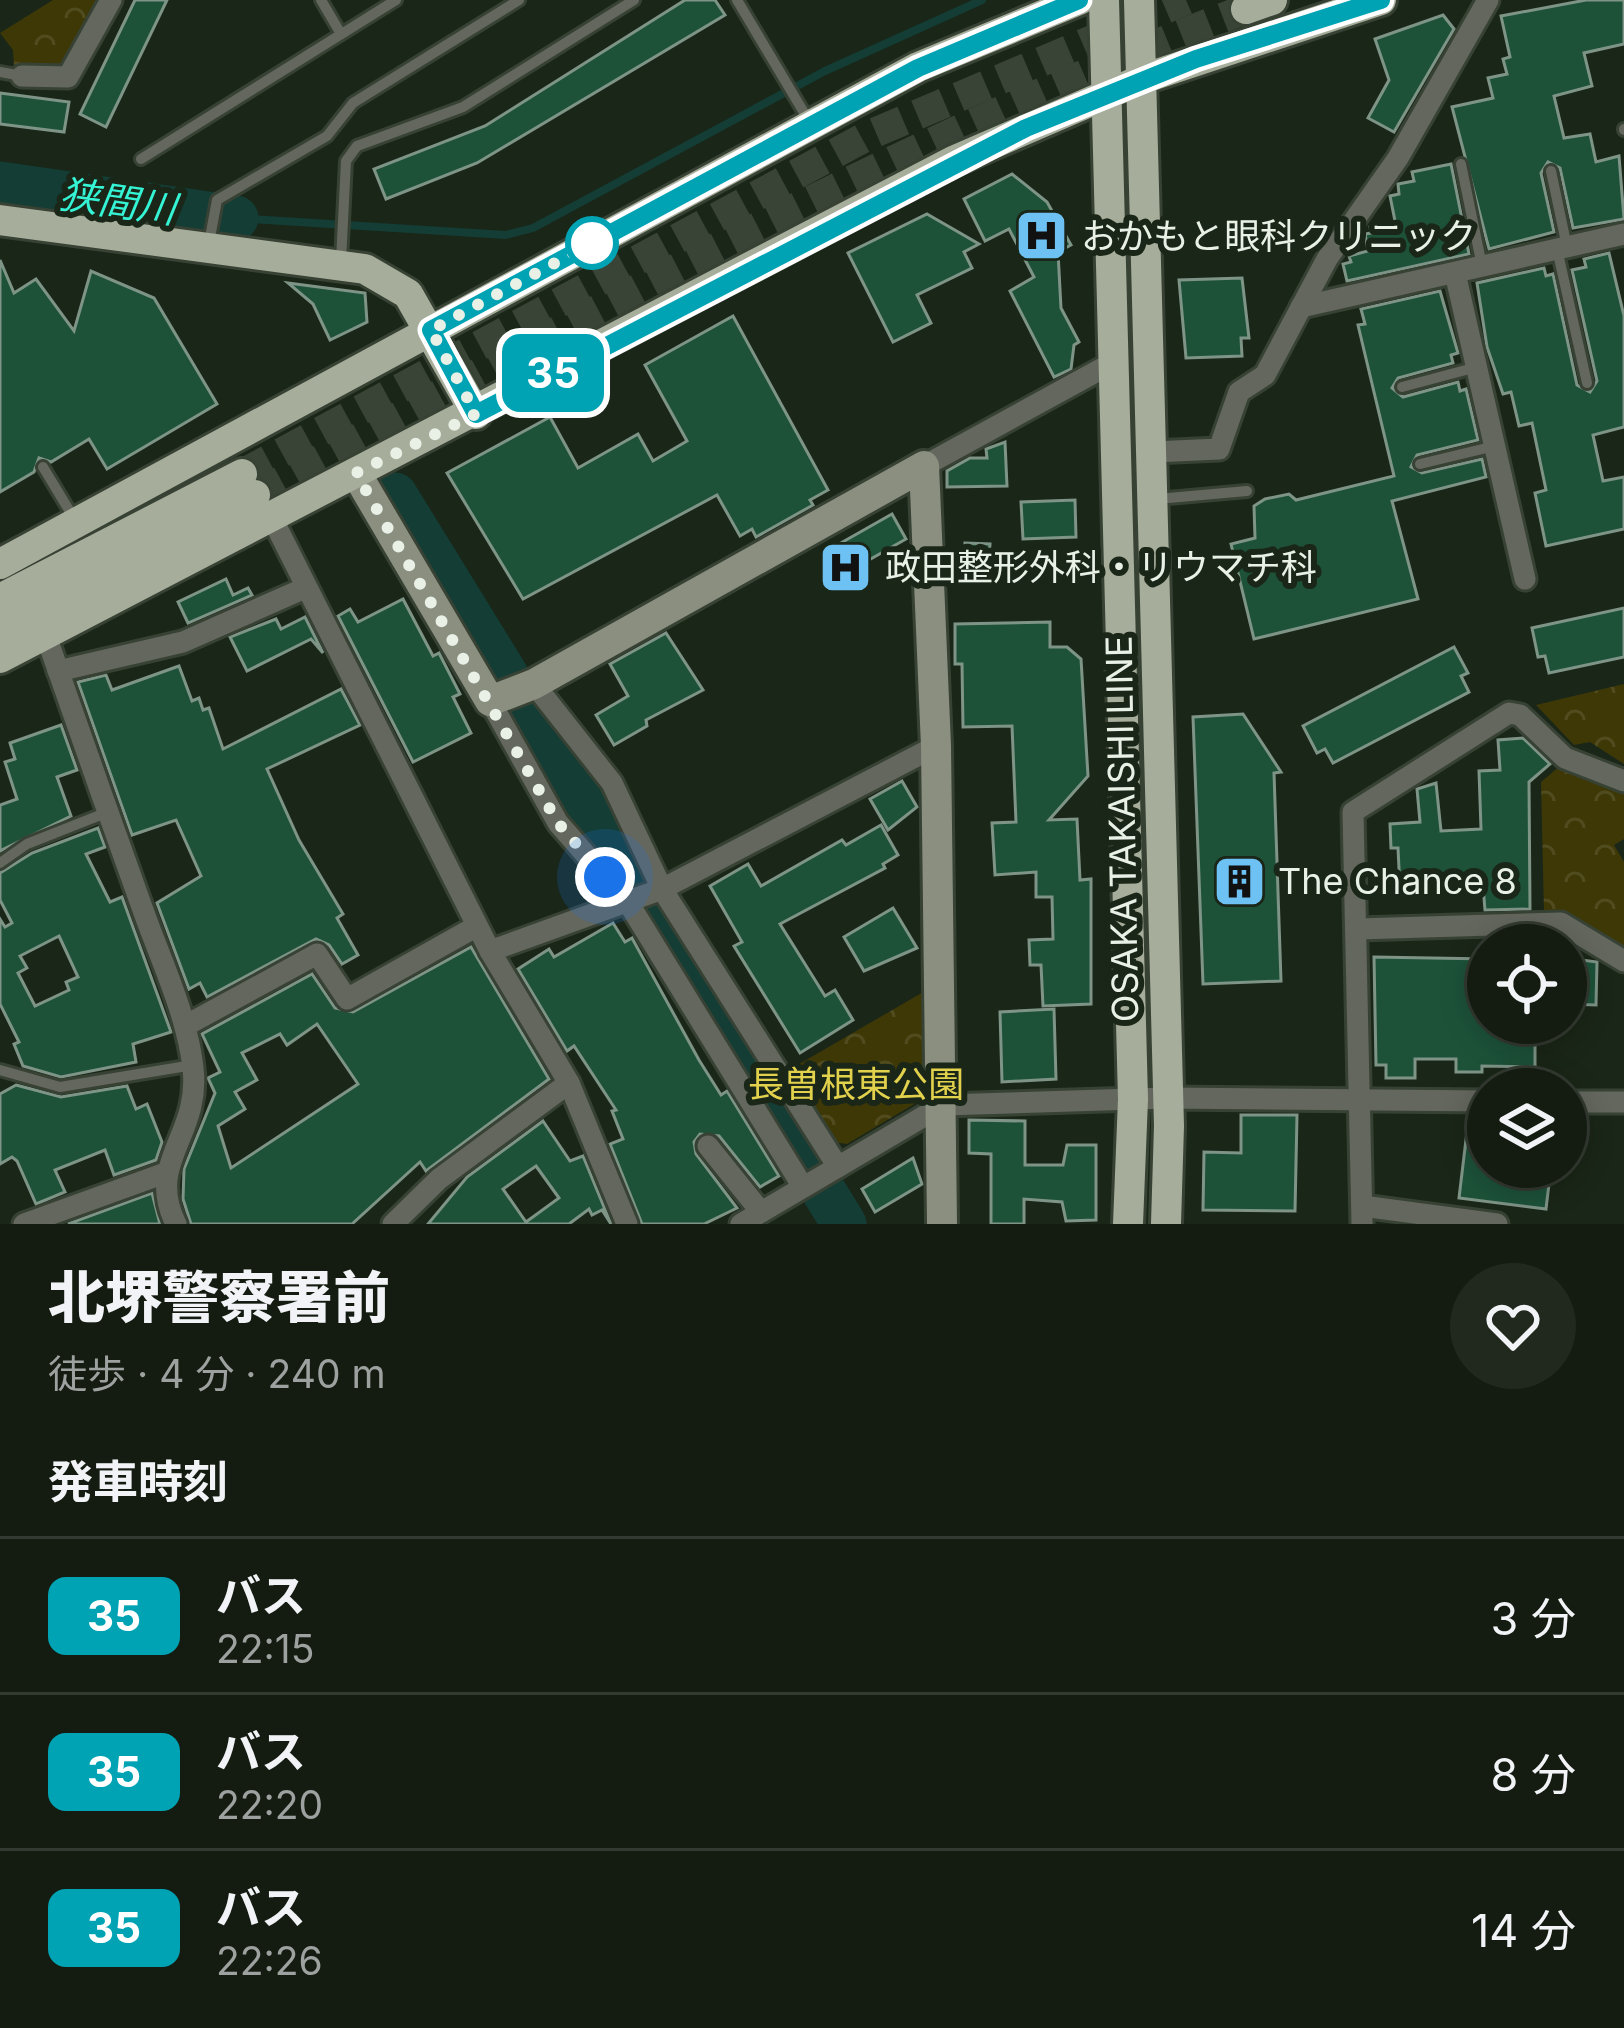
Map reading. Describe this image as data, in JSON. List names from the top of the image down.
{
  "streets": {
    "main road": ["OSAKA TAKAISHI LINE"]
  },
  "water": ["狭間川"],
  "parks": ["長曽根東公園"],
  "places": {
    "hospital": ["おかもと眼科クリニック", "政田整形外科・リウマチ科"],
    "building": ["The Chance 8"]
  },
  "lines": ["bus line 35"],
  "page": {
    "on_map": "35",
    "heading": [
      ["北堺警察署前", "徒歩 · 4 分 · 240 m"],
      "発車時刻"
    ],
    "list": [
      {
        "mark": "35",
        "name": "バス",
        "note": "22:15",
        "value": "3 分"
      },
      {
        "mark": "35",
        "name": "バス",
        "note": "22:20",
        "value": "8 分"
      },
      {
        "mark": "35",
        "name": "バス",
        "note": "22:26",
        "value": "14 分"
      }
    ]
  }
}
